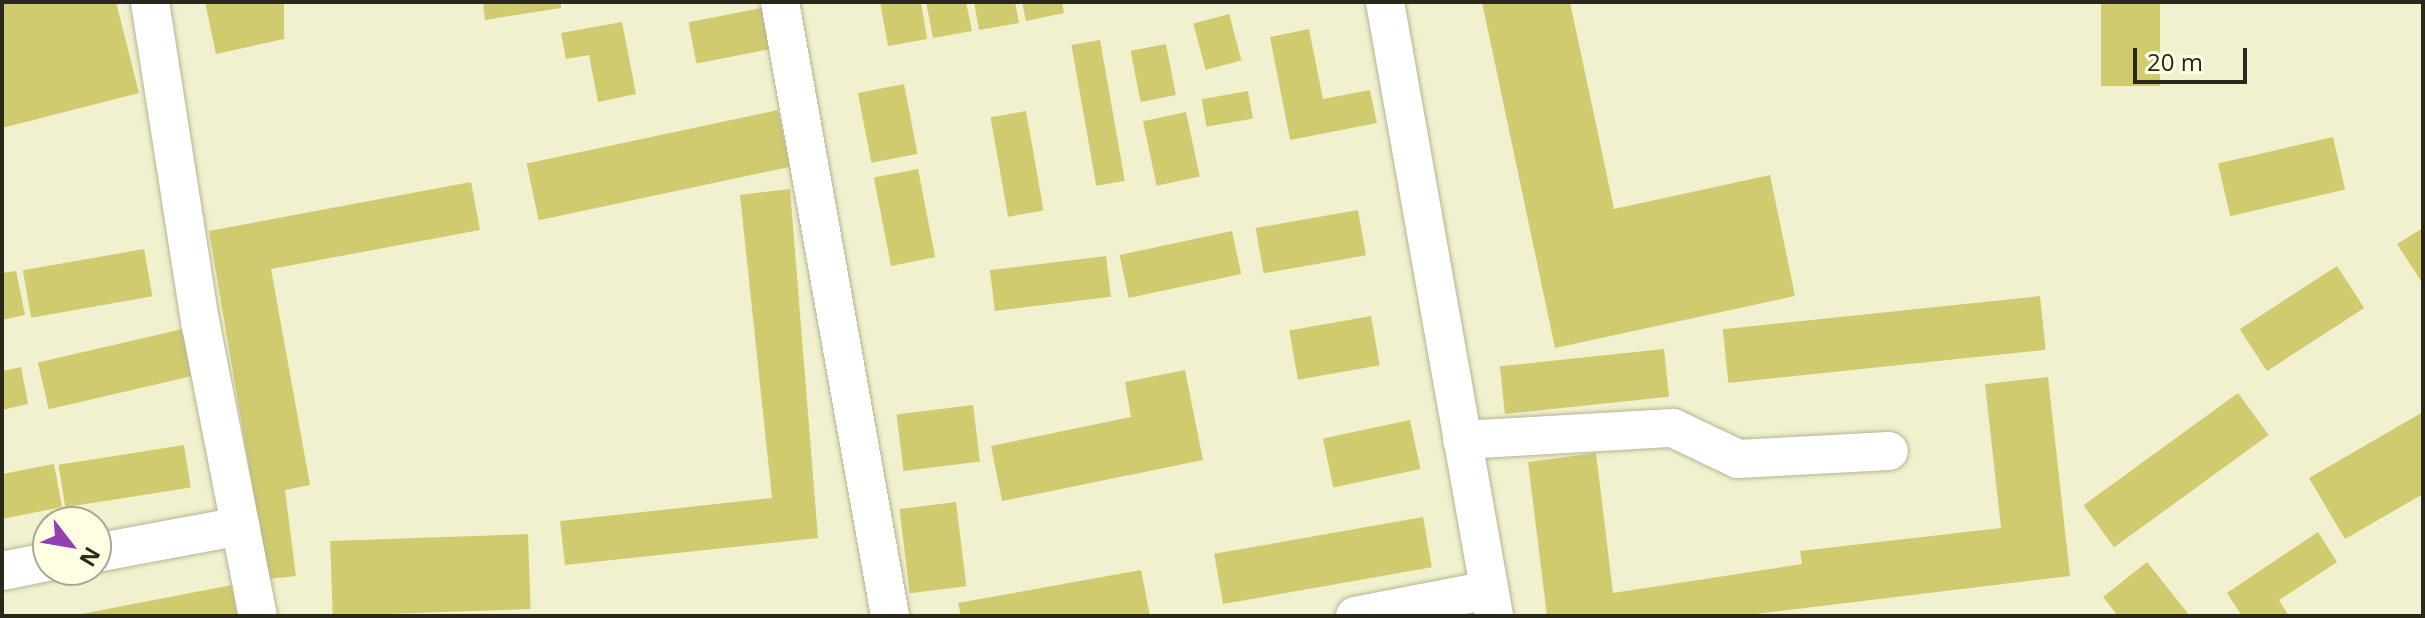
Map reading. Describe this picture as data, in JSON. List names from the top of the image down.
{
  "scale_bar": "20 m",
  "north": "bottom right"
}
